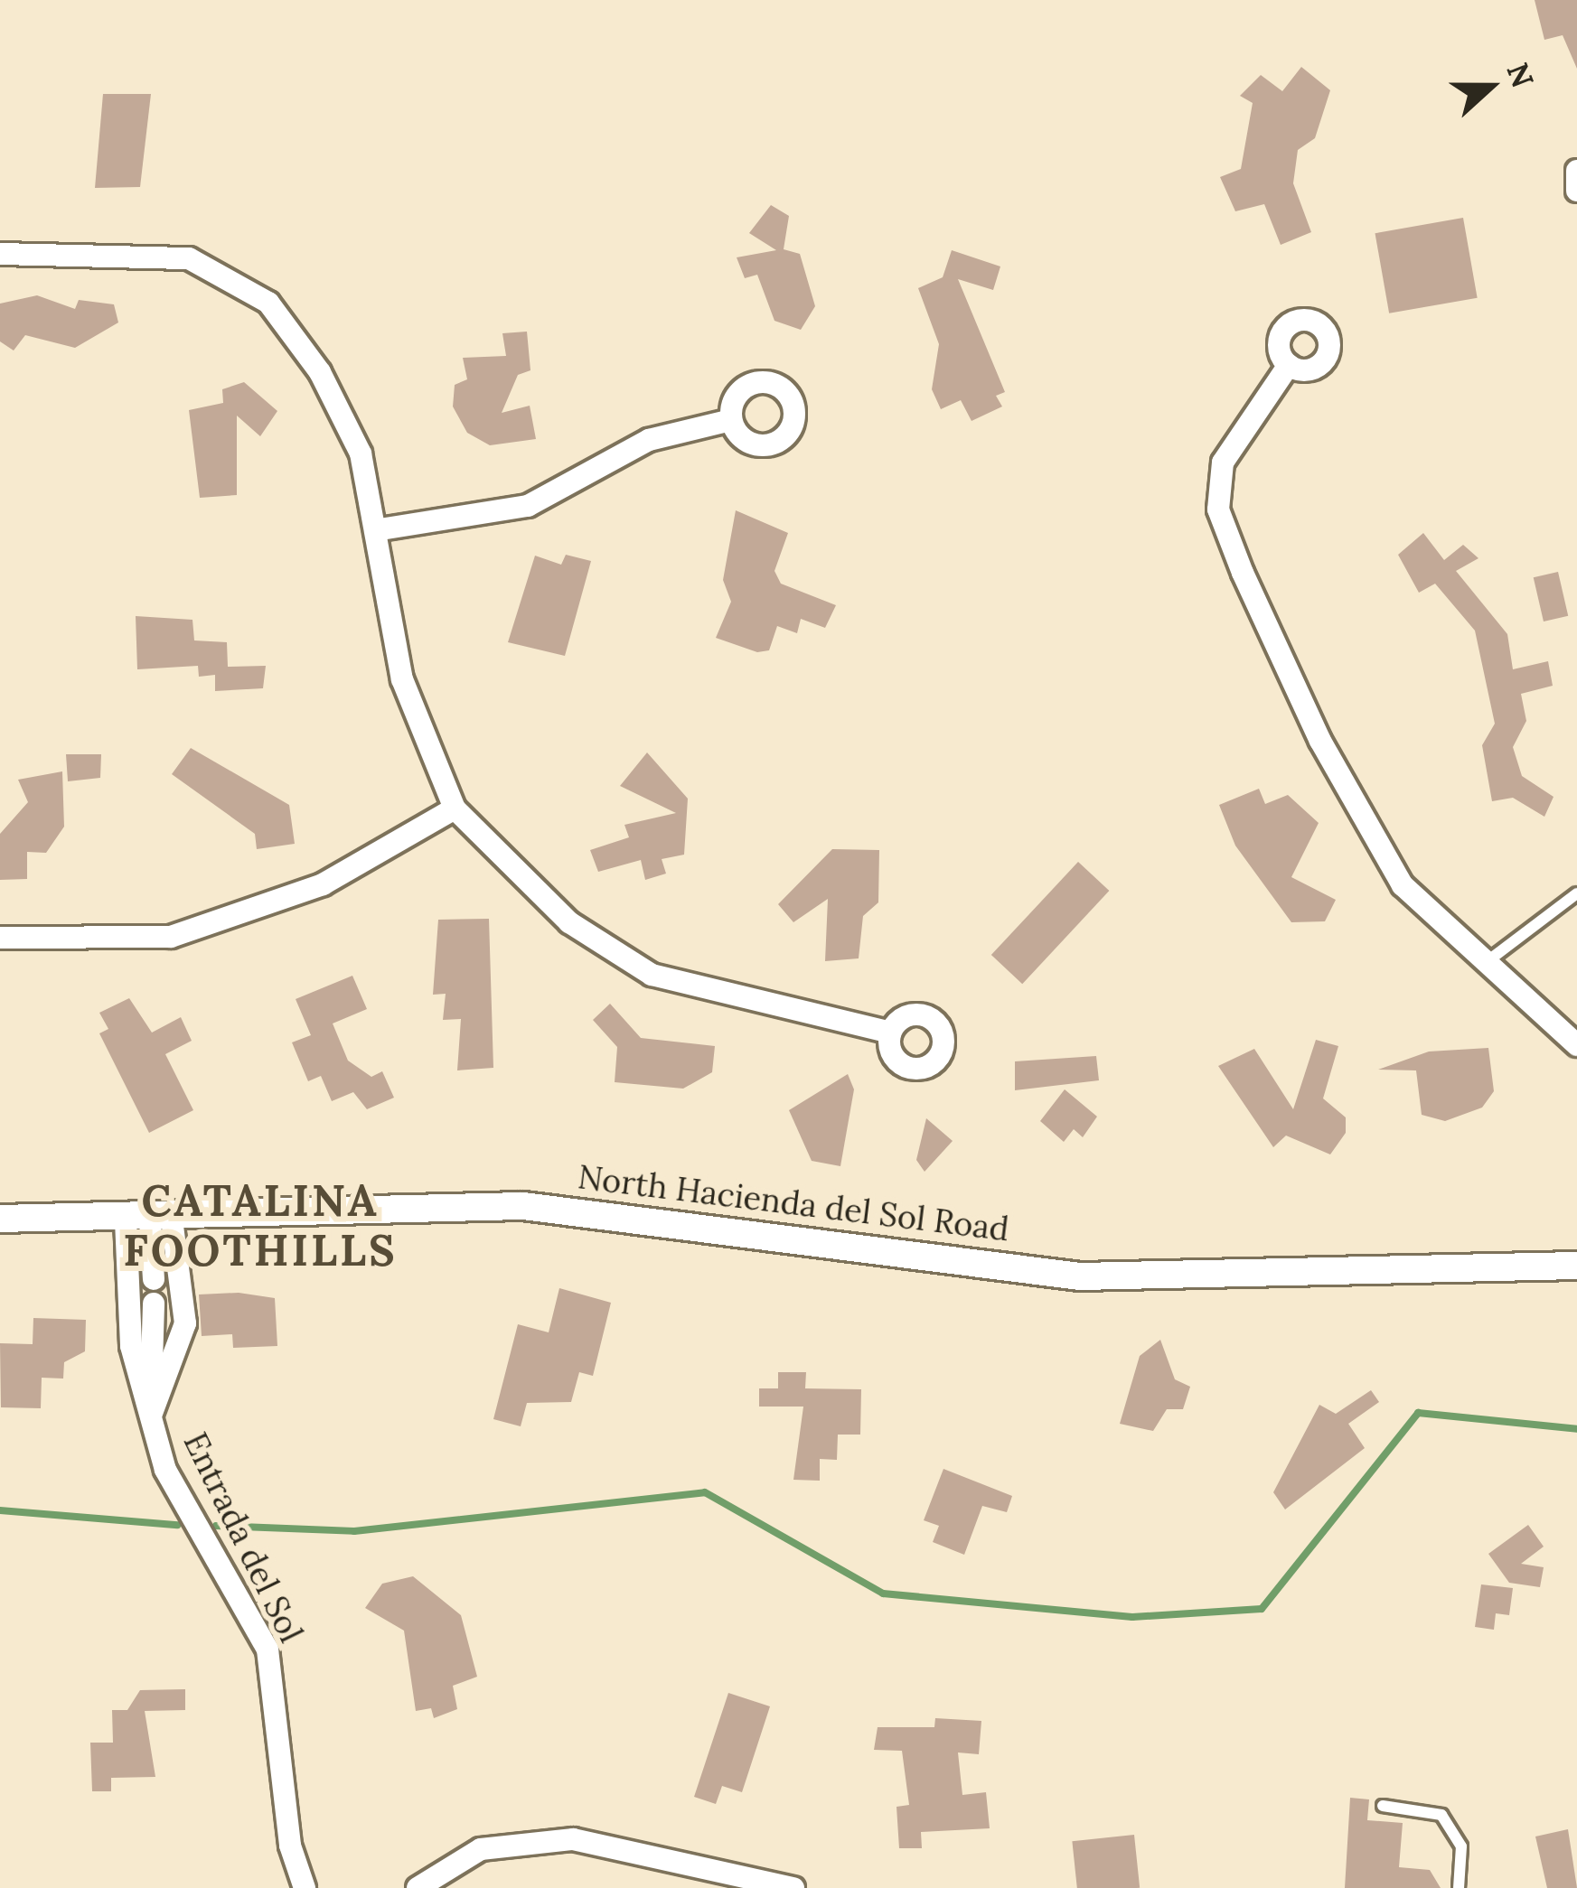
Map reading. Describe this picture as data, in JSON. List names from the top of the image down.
{
  "streets": {
    "street": ["North Hacienda del Sol Road", "Entrada del Sol"]
  },
  "crossings": [
    ["North Hacienda del Sol Road", "Entrada del Sol"]
  ],
  "districts": ["CATALINA FOOTHILLS"],
  "north": "right"
}
